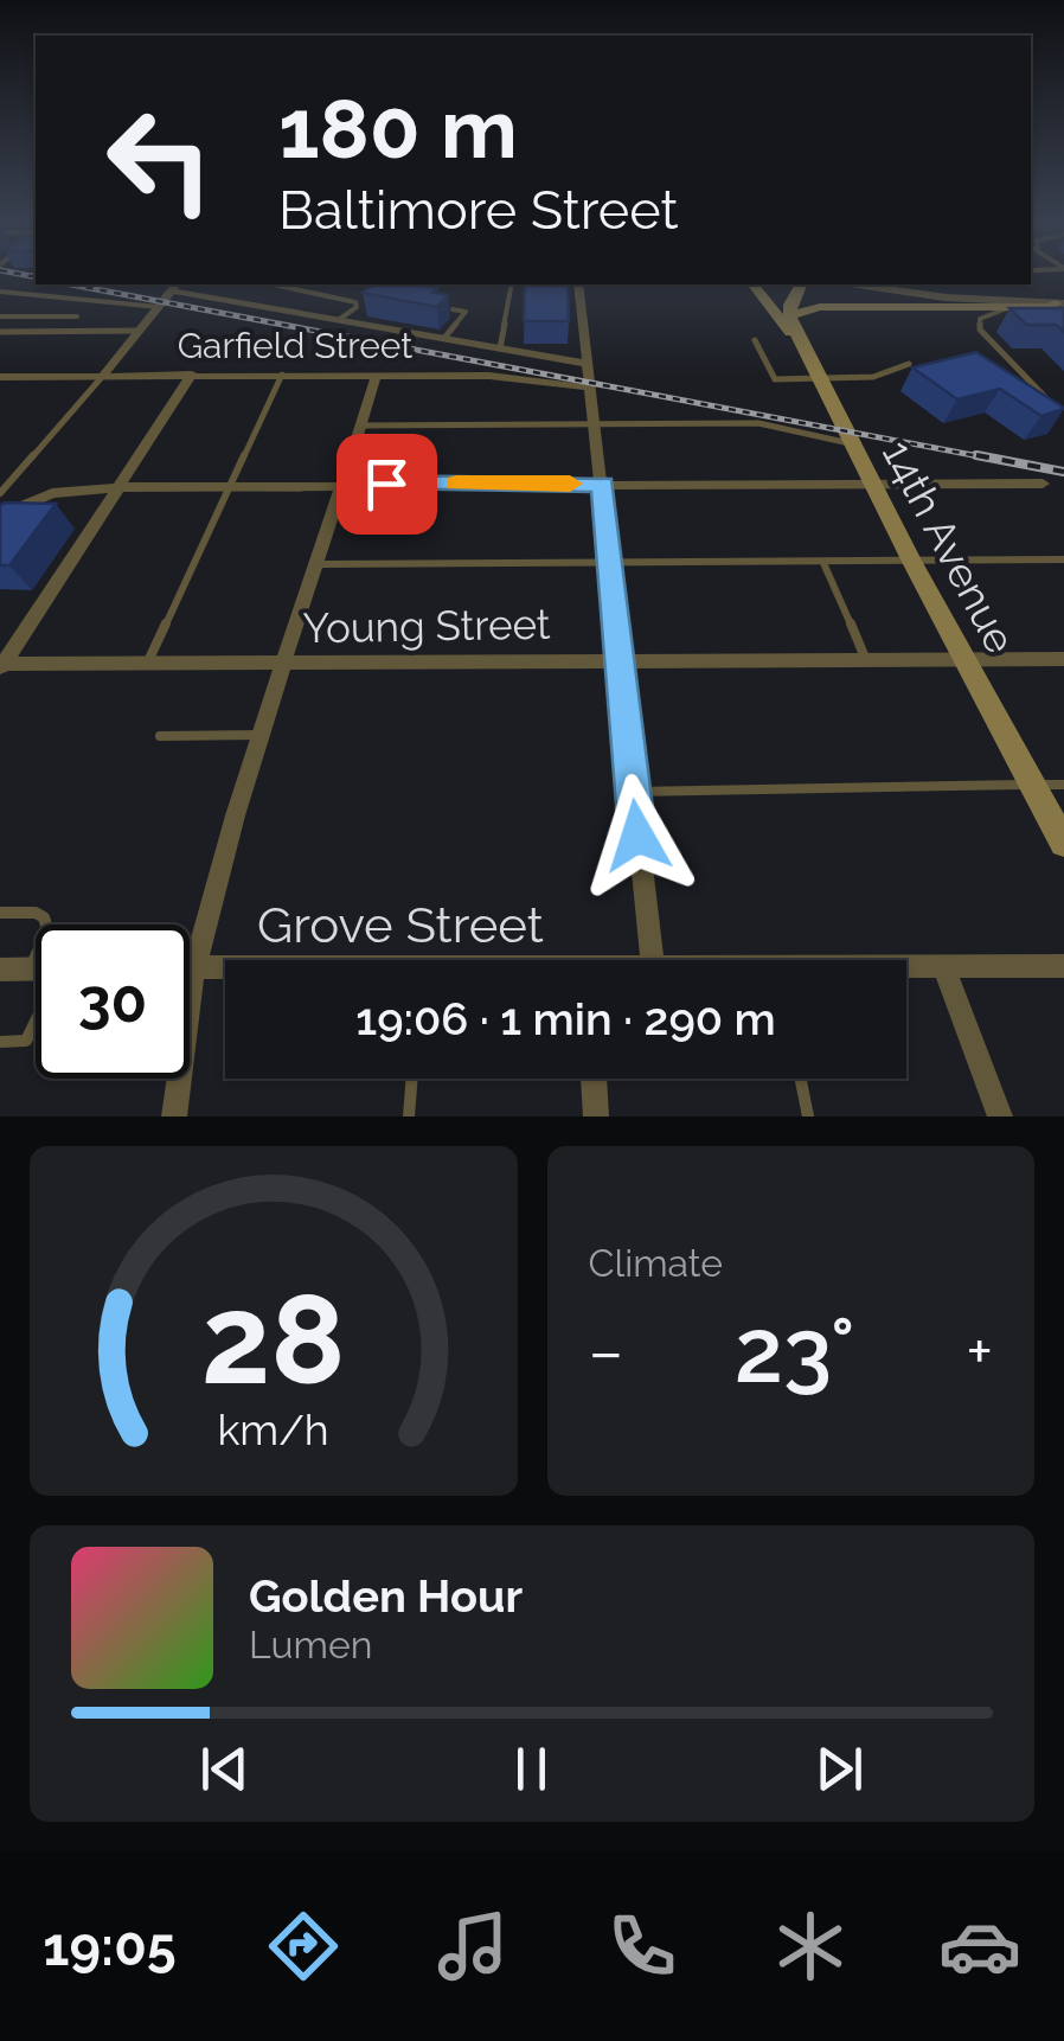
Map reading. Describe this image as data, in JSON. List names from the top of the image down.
{
  "streets": {
    "main road": ["14th Avenue"],
    "street": ["Garfield Street", "Young Street", "Grove Street"]
  },
  "crossings": [
    ["14th Avenue", "Young Street"]
  ],
  "page": {
    "turn": ["180 m", "Baltimore Street"],
    "limit": "30",
    "trip": "19:06 · 1 min · 290 m",
    "tile": "Climate",
    "heat": ["−", "23°", "+"],
    "song": ["Golden Hour", "Lumen"],
    "tabs": "19:05",
    "gauge": ["28", "km/h"]
  }
}
